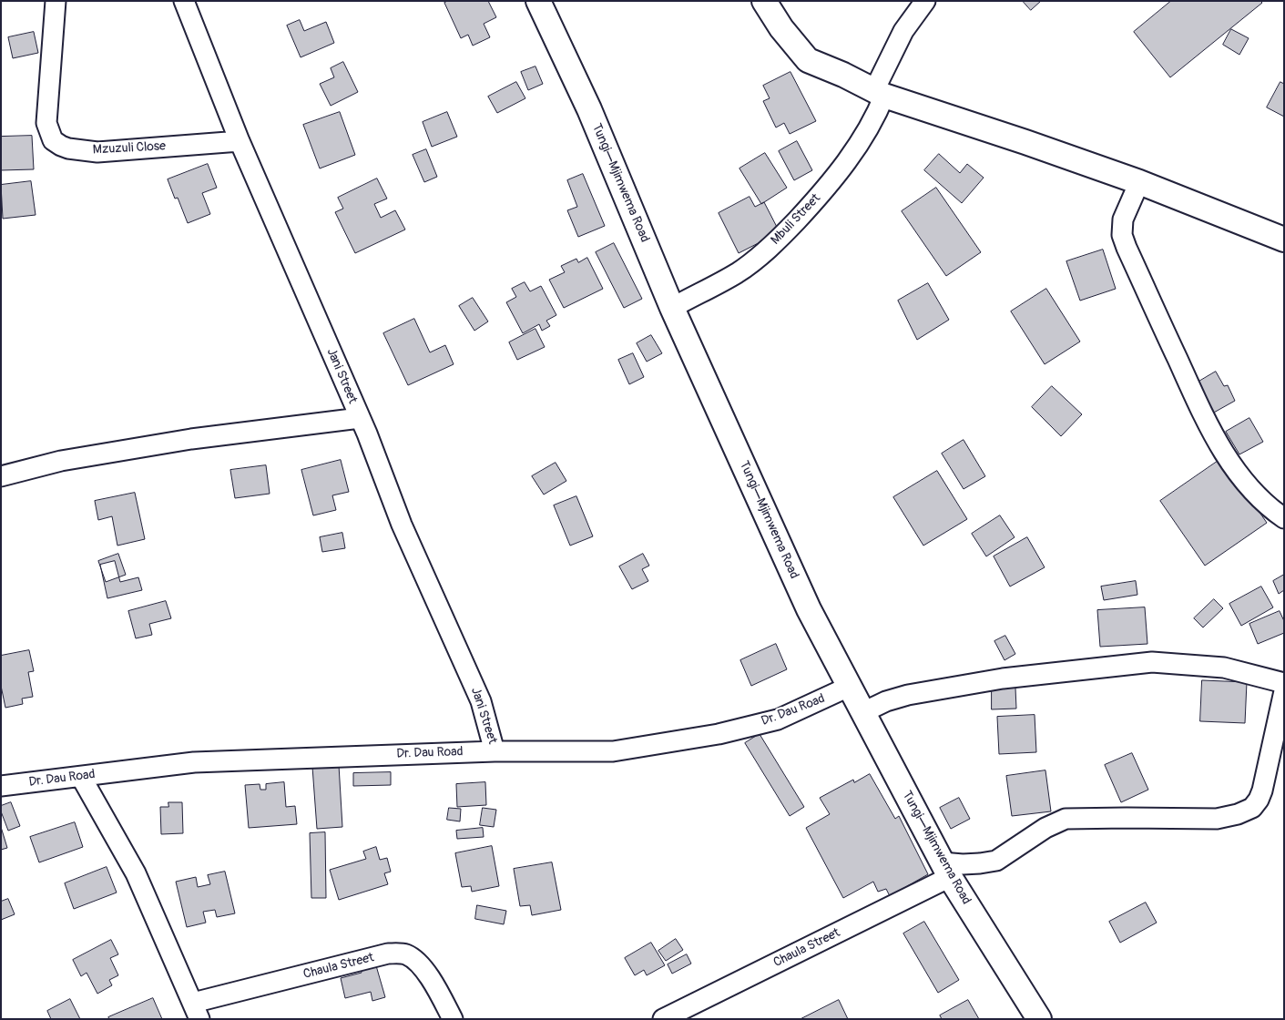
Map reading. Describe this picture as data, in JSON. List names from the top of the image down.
{
  "streets": {
    "street": [
      "Mzuzuli Close",
      "Tungi—Mjimwema Road",
      "Mbuli Street",
      "Jani Street",
      "Dr. Dau Road",
      "Chaula Street"
    ]
  },
  "crossings": [
    ["Mzuzuli Close", "Jani Street"],
    ["Tungi—Mjimwema Road", "Mbuli Street"],
    ["Tungi—Mjimwema Road", "Dr. Dau Road"],
    ["Tungi—Mjimwema Road", "Chaula Street"],
    ["Jani Street", "Dr. Dau Road"]
  ]
}
